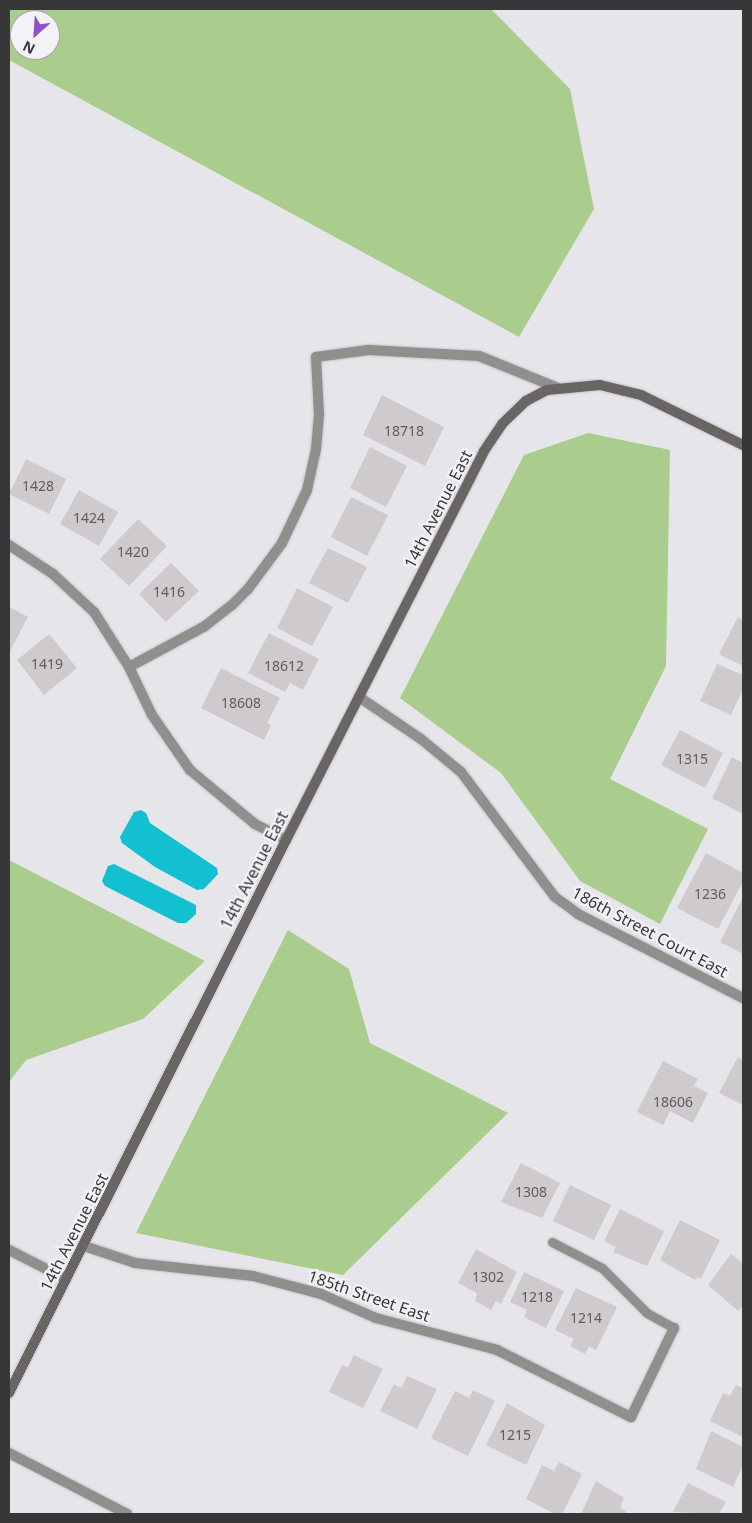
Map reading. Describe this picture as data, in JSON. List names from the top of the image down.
{
  "streets": {
    "street": ["14th Avenue East", "186th Street Court East", "185th Street East"]
  },
  "crossings": [
    ["14th Avenue East", "186th Street Court East"],
    ["14th Avenue East", "185th Street East"]
  ],
  "house_numbers": [
    "18718",
    "1428",
    "1424",
    "1420",
    "1416",
    "1419",
    "18612",
    "18608",
    "1315",
    "1236",
    "18606",
    "1308",
    "1302",
    "1218",
    "1214",
    "1215"
  ],
  "north": "bottom left"
}
